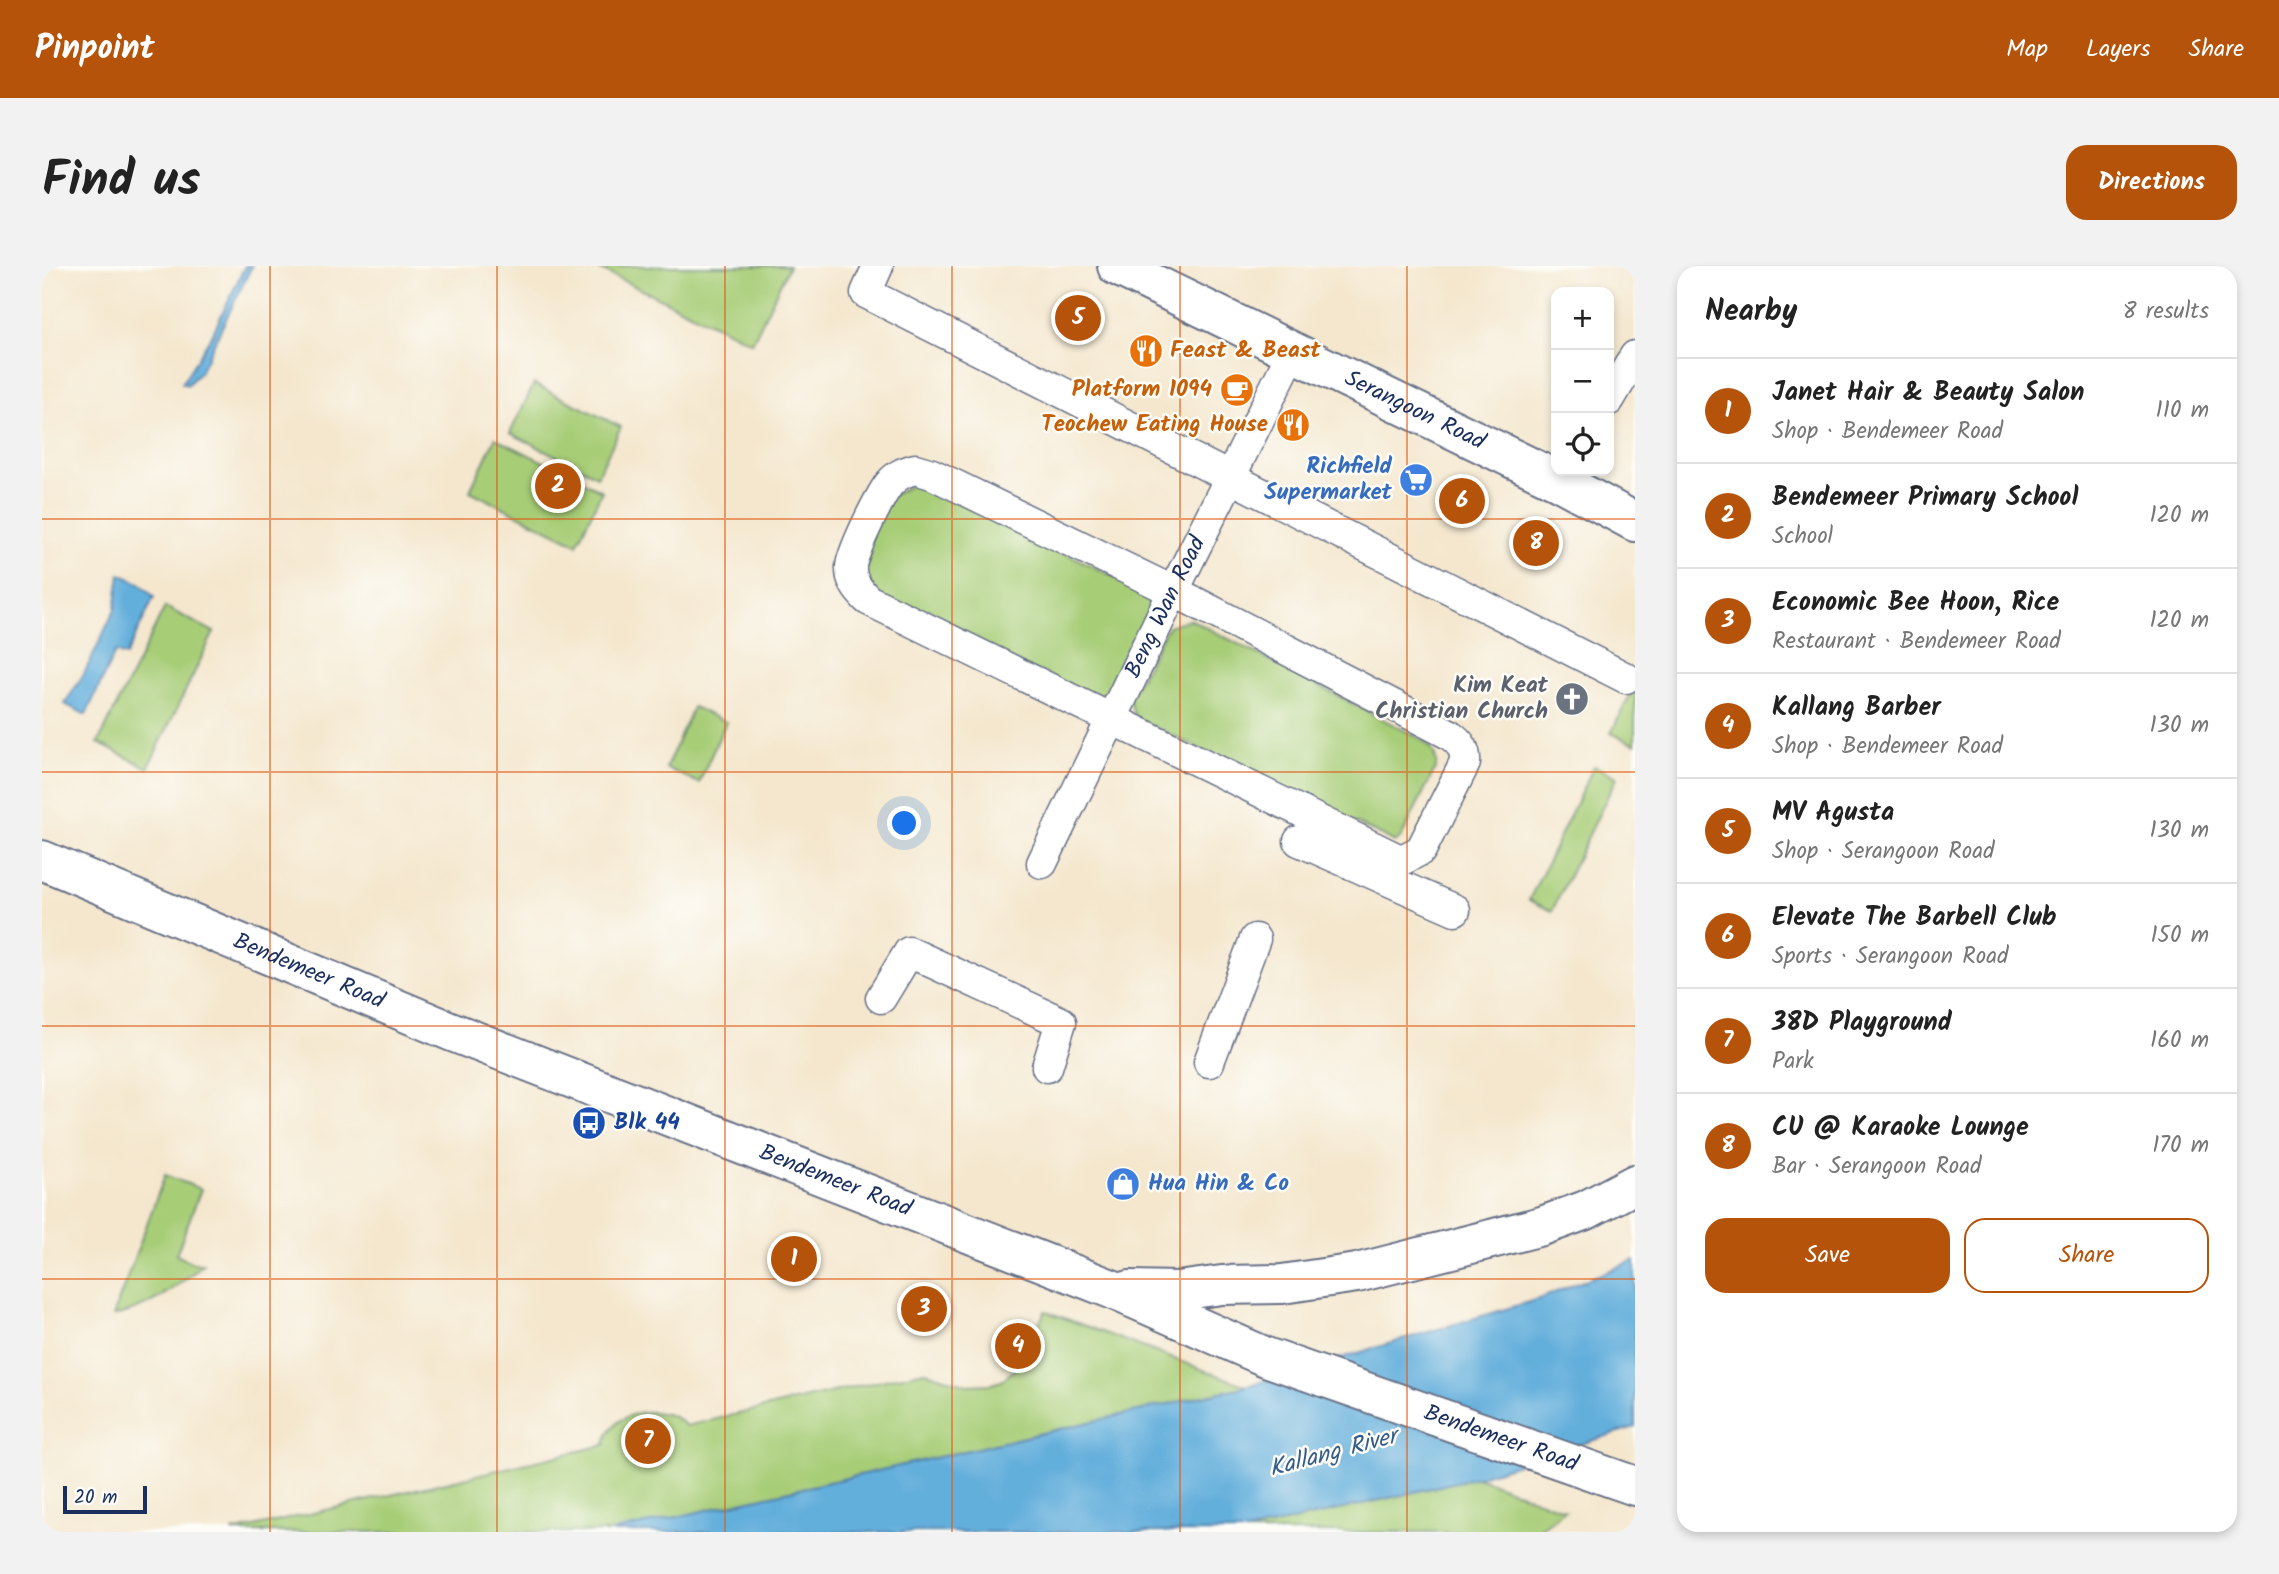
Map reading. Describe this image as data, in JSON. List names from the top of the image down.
{
  "streets": {
    "main road": ["Serangoon Road", "Bendemeer Road"],
    "street": ["Beng Wan Road"]
  },
  "crossings": [
    ["Serangoon Road", "Beng Wan Road"]
  ],
  "water": ["Kallang River"],
  "places": {
    "restaurant": ["Feast & Beast", "Teochew Eating House"],
    "cafe": ["Platform 1094"],
    "supermarket": ["Richfield Supermarket"],
    "church": ["Kim Keat Christian Church"],
    "bus stop": ["Blk 44"],
    "shop": ["Hua Hin & Co"]
  },
  "scale_bar": "20 m",
  "page": {
    "header": "Pinpoint",
    "nav": ["Map", "Layers", "Share"],
    "title": "Find us",
    "buttons": [
      "Directions",
      ["Save", "Share"]
    ],
    "heading": ["Nearby", "8 results"],
    "map_buttons": ["+", "−"],
    "pins": [
      "5",
      "2",
      "6",
      "8",
      "1",
      "3",
      "4",
      "7"
    ],
    "list": [
      {
        "mark": "1",
        "name": "Janet Hair & Beauty Salon",
        "note": "Shop · Bendemeer Road",
        "value": "110 m"
      },
      {
        "mark": "2",
        "name": "Bendemeer Primary School",
        "note": "School",
        "value": "120 m"
      },
      {
        "mark": "3",
        "name": "Economic Bee Hoon, Rice",
        "note": "Restaurant · Bendemeer Road",
        "value": "120 m"
      },
      {
        "mark": "4",
        "name": "Kallang Barber",
        "note": "Shop · Bendemeer Road",
        "value": "130 m"
      },
      {
        "mark": "5",
        "name": "MV Agusta",
        "note": "Shop · Serangoon Road",
        "value": "130 m"
      },
      {
        "mark": "6",
        "name": "Elevate The Barbell Club",
        "note": "Sports · Serangoon Road",
        "value": "150 m"
      },
      {
        "mark": "7",
        "name": "38D Playground",
        "note": "Park",
        "value": "160 m"
      },
      {
        "mark": "8",
        "name": "CU @ Karaoke Lounge",
        "note": "Bar · Serangoon Road",
        "value": "170 m"
      }
    ],
    "scale": "20 m"
  }
}
